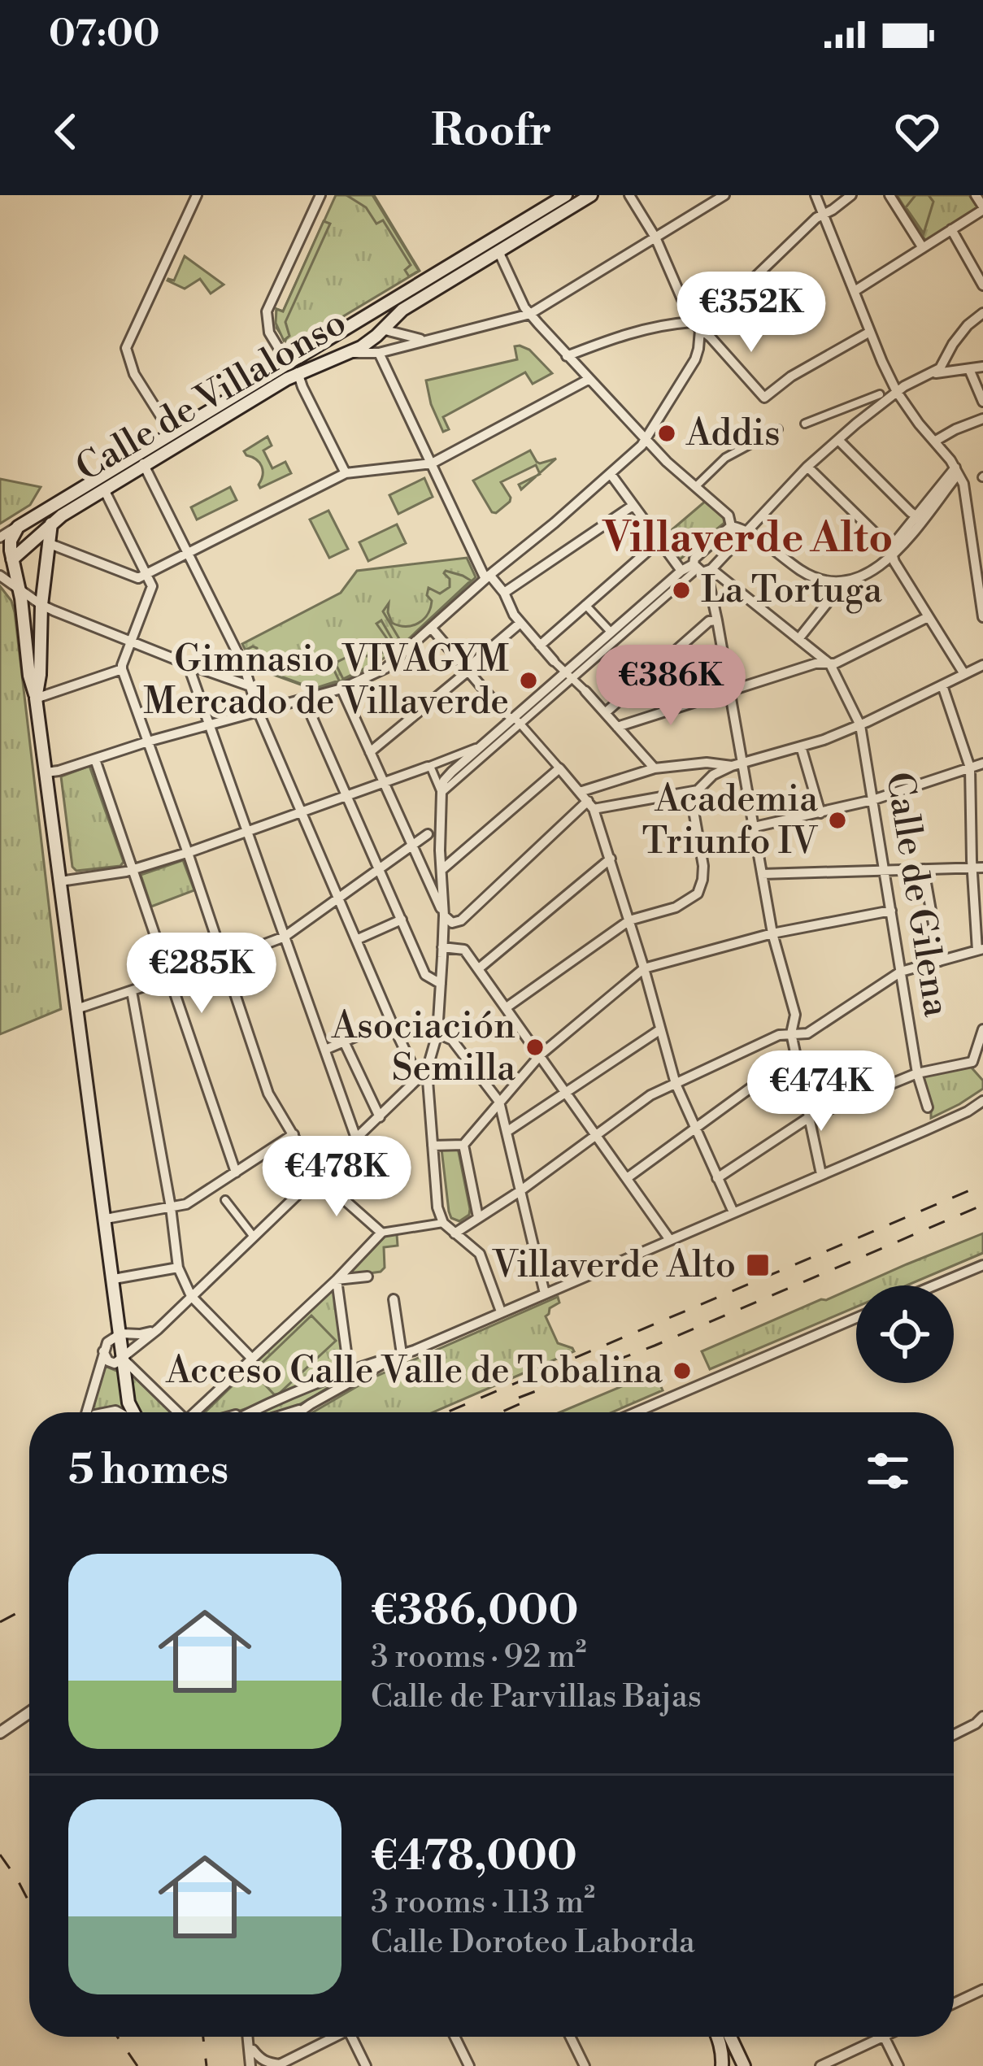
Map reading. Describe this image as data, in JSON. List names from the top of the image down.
{
  "streets": {
    "main road": ["Calle de Villalonso"],
    "street": ["Calle de Gilena"]
  },
  "districts": ["Villaverde Alto"],
  "places": {
    "other": [
      "Addis",
      "La Tortuga",
      "Gimnasio VIVAGYM Mercado de Villaverde",
      "Academia Triunfo IV",
      "Asociación Semilla",
      "Acceso Calle Valle de Tobalina"
    ],
    "transit": ["Villaverde Alto"]
  },
  "page": {
    "status": "07:00",
    "header": "Roofr",
    "price": [
      "€352K",
      "€386K",
      "€285K",
      "€474K",
      "€478K"
    ],
    "heading": "5 homes",
    "list": [
      {
        "name": "€386,000",
        "note": "3 rooms · 92 m² · Calle de Parvillas Bajas"
      },
      {
        "name": "€478,000",
        "note": "3 rooms · 113 m² · Calle Doroteo Laborda"
      }
    ]
  }
}
